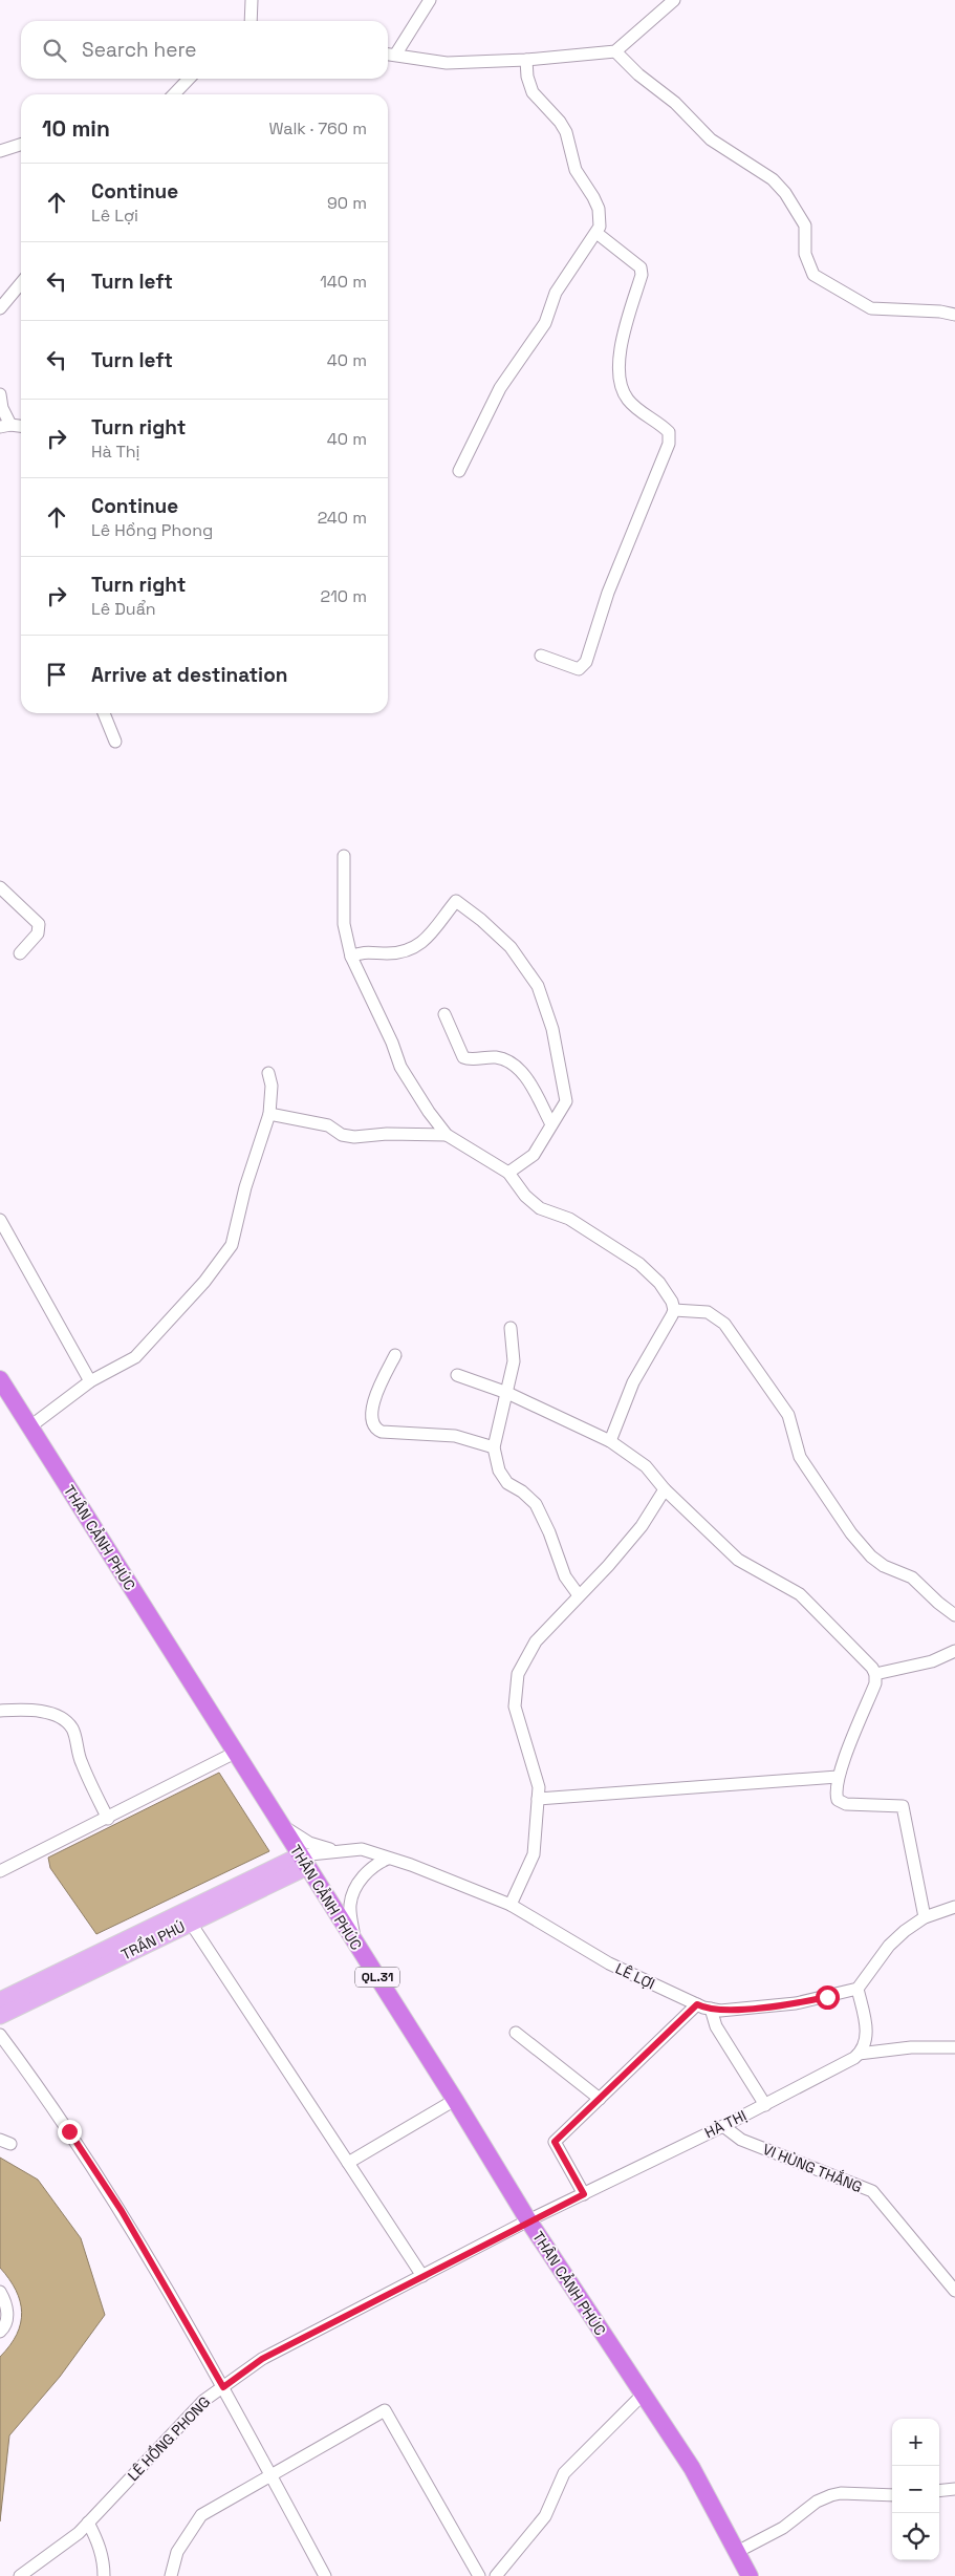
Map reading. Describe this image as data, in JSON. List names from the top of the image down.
{
  "streets": {
    "highway": ["THÂN CẢNH PHÚC", "QL.31"],
    "main road": ["TRẦN PHÚ"],
    "street": [
      "LÊ LỢI",
      "HÀ THỊ",
      "VI HÙNG THẮNG",
      "LÊ HỒNG PHONG"
    ]
  },
  "crossings": [
    ["THÂN CẢNH PHÚC", "TRẦN PHÚ"],
    ["THÂN CẢNH PHÚC", "LÊ LỢI"],
    ["THÂN CẢNH PHÚC", "HÀ THỊ"],
    ["THÂN CẢNH PHÚC", "LÊ HỒNG PHONG"],
    ["TRẦN PHÚ", "LÊ LỢI"],
    ["HÀ THỊ", "VI HÙNG THẮNG"],
    ["HÀ THỊ", "LÊ HỒNG PHONG"]
  ],
  "page": {
    "search": "Search here",
    "heading": ["10 min", "Walk · 760 m"],
    "list": [
      ["Continue", "Lê Lợi", "90 m"],
      ["Turn left", "140 m"],
      ["Turn left", "40 m"],
      ["Turn right", "Hà Thị", "40 m"],
      ["Continue", "Lê Hồng Phong", "240 m"],
      ["Turn right", "Lê Duẩn", "210 m"],
      "Arrive at destination"
    ],
    "map_buttons": ["+", "−"]
  }
}
